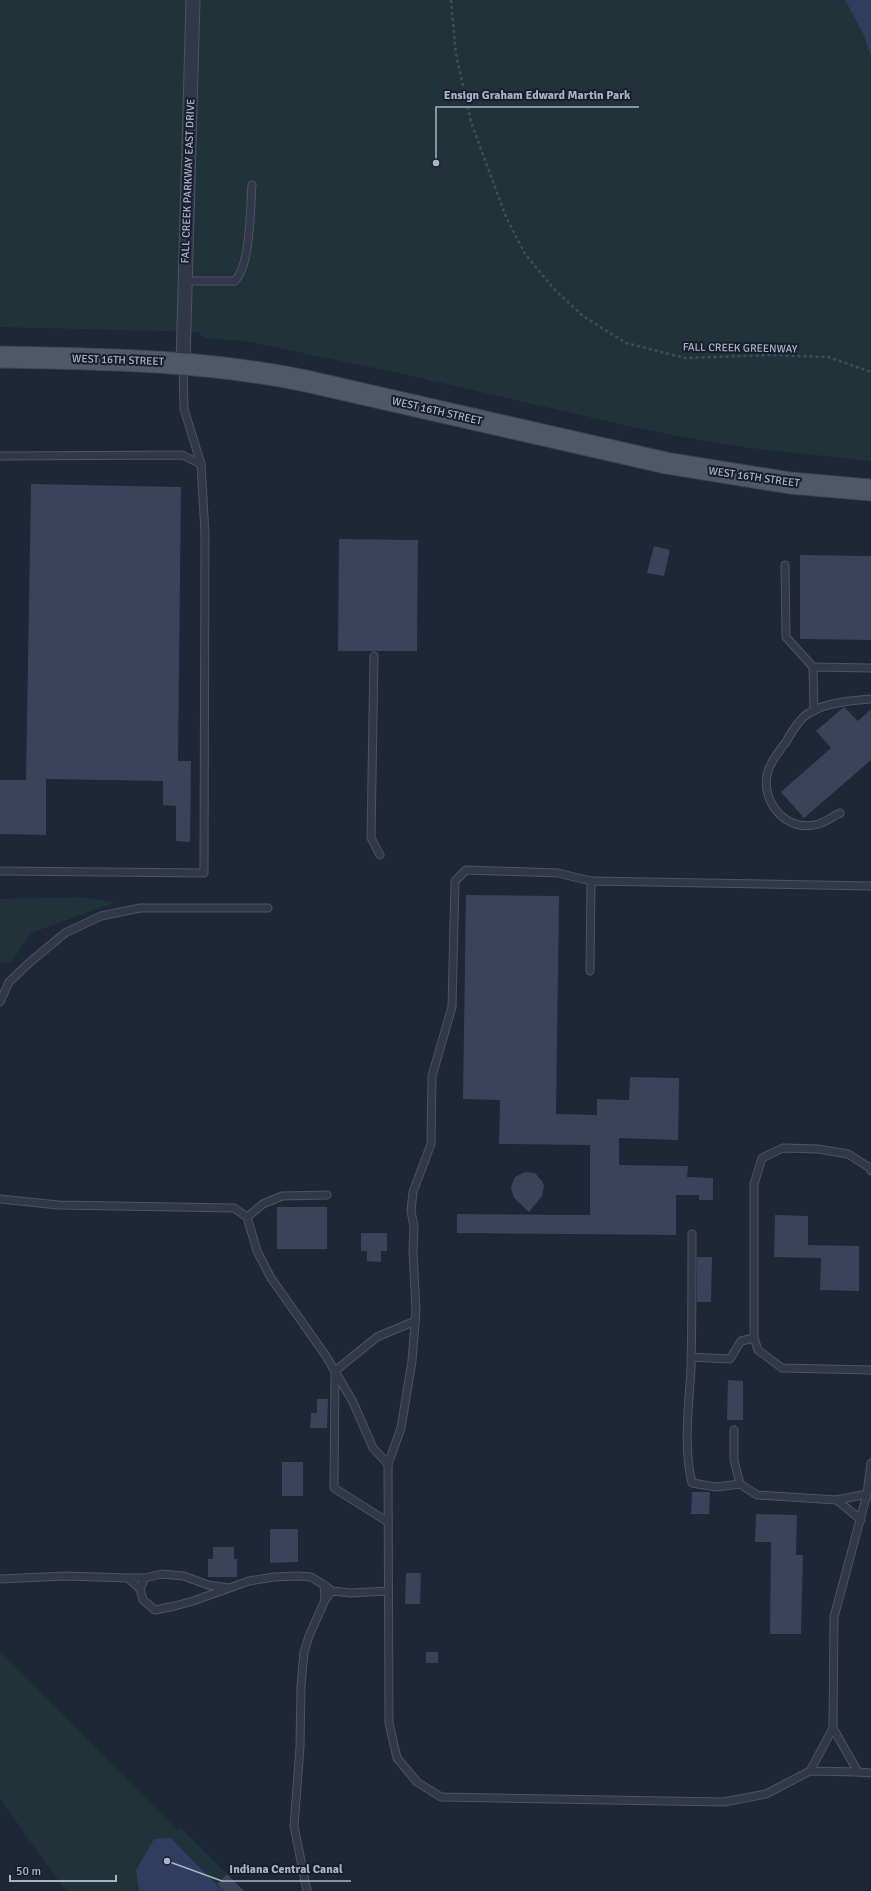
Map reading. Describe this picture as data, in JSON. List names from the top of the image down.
{
  "streets": {
    "main road": ["WEST 16TH STREET"],
    "street": ["FALL CREEK PARKWAY EAST DRIVE"],
    "path": ["FALL CREEK GREENWAY"]
  },
  "crossings": [
    ["FALL CREEK PARKWAY EAST DRIVE", "WEST 16TH STREET"]
  ],
  "places": ["Ensign Graham Edward Martin Park", "Indiana Central Canal"],
  "scale_bar": "50 m"
}
